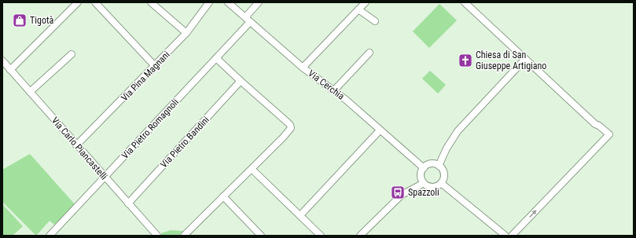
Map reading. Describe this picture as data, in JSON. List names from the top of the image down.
{
  "streets": {
    "street": [
      "Via Pina Magnani",
      "Via Cerchia",
      "Via Pietro Romagnoli",
      "Via Pietro Bandini",
      "Via Carlo Piancastelli"
    ]
  },
  "crossings": [
    ["Via Pina Magnani", "Via Carlo Piancastelli"],
    ["Via Cerchia", "Via Pietro Romagnoli"],
    ["Via Pietro Romagnoli", "Via Carlo Piancastelli"],
    ["Via Pietro Bandini", "Via Carlo Piancastelli"]
  ],
  "places": {
    "shop": ["Tigotà"],
    "church": ["Chiesa di San Giuseppe Artigiano"],
    "bus stop": ["Spazzoli"]
  }
}
